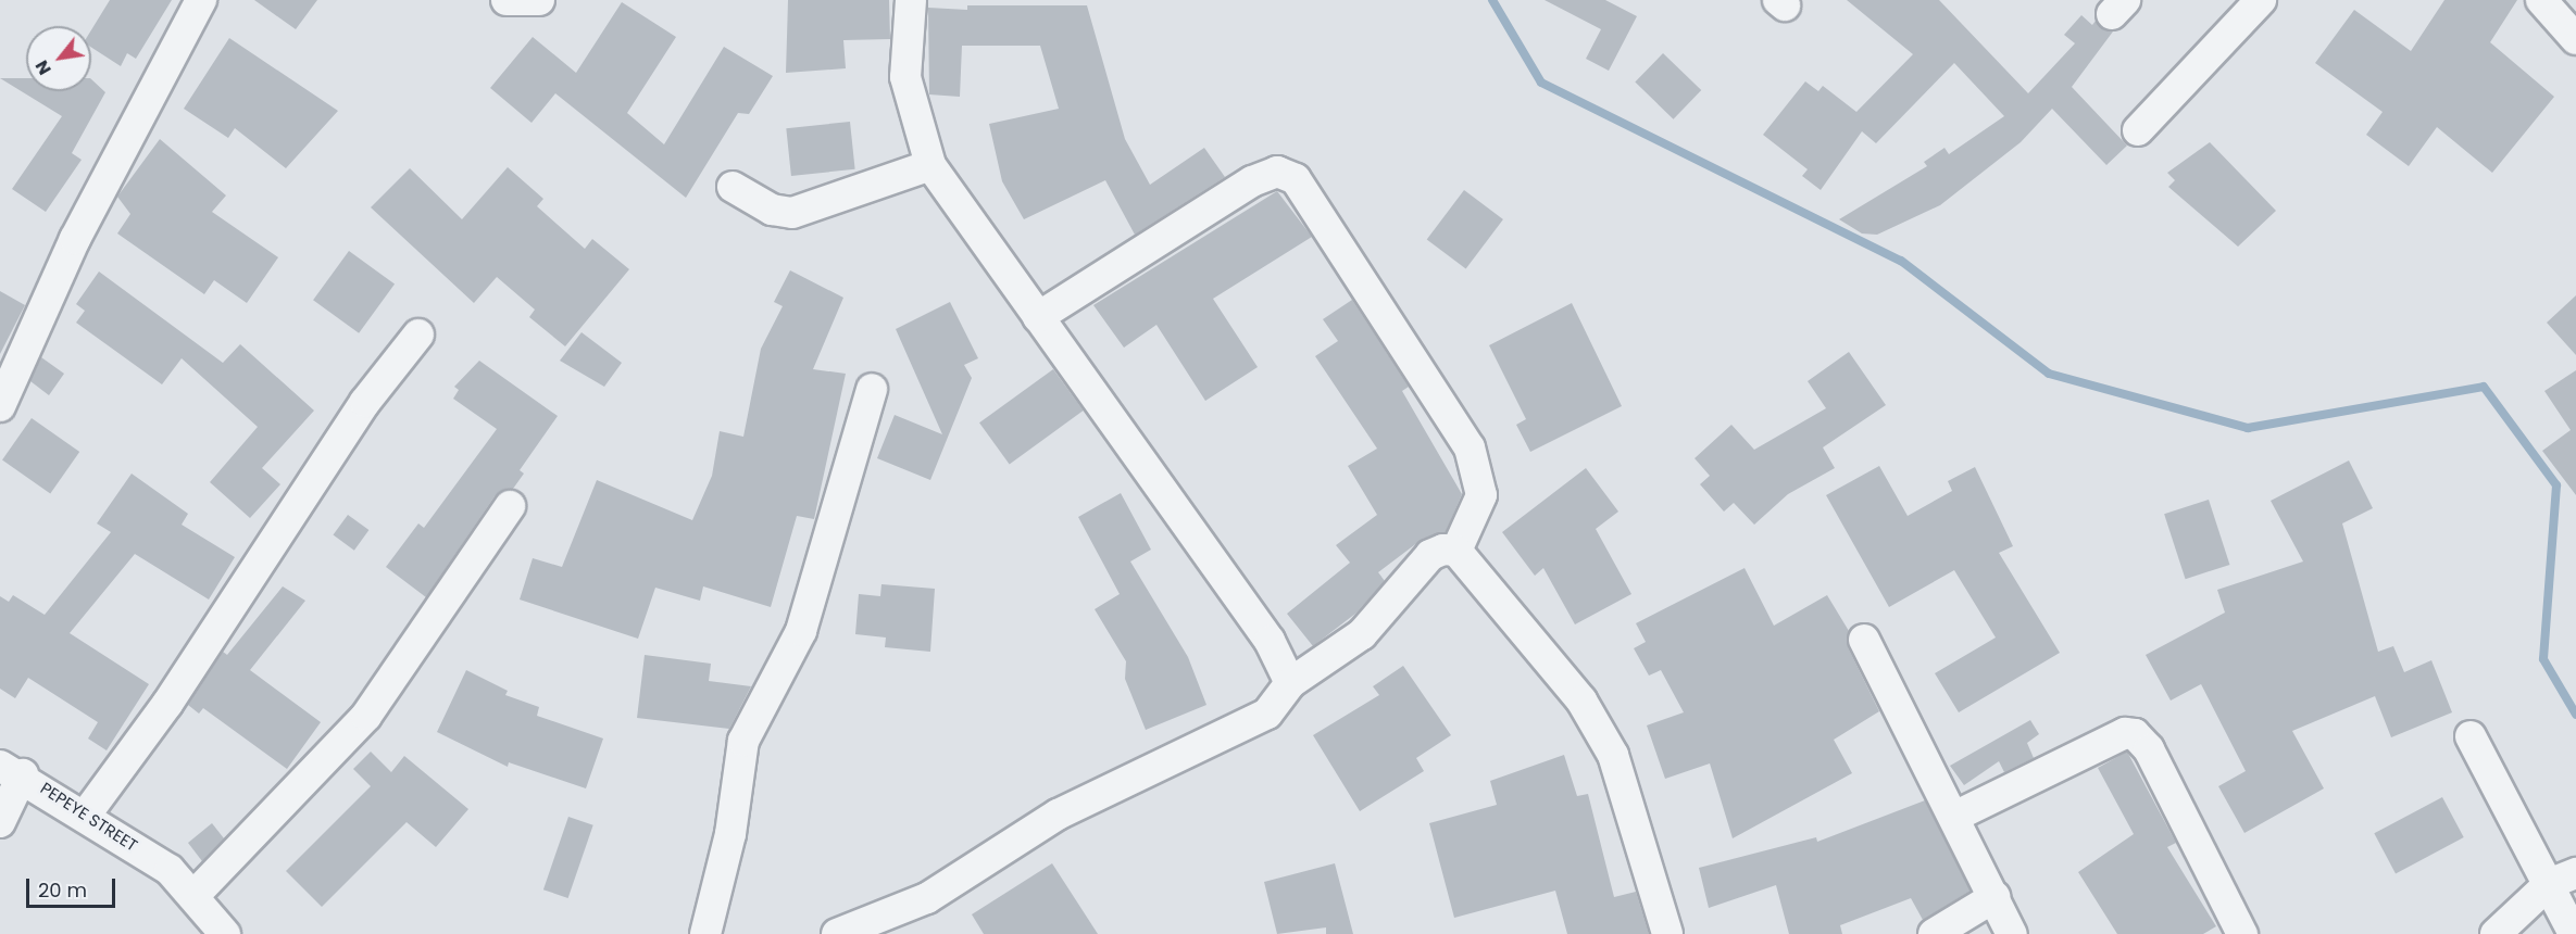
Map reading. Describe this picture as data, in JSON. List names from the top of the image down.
{
  "streets": {
    "street": ["PEPEYE STREET"]
  },
  "scale_bar": "20 m",
  "north": "bottom left"
}
